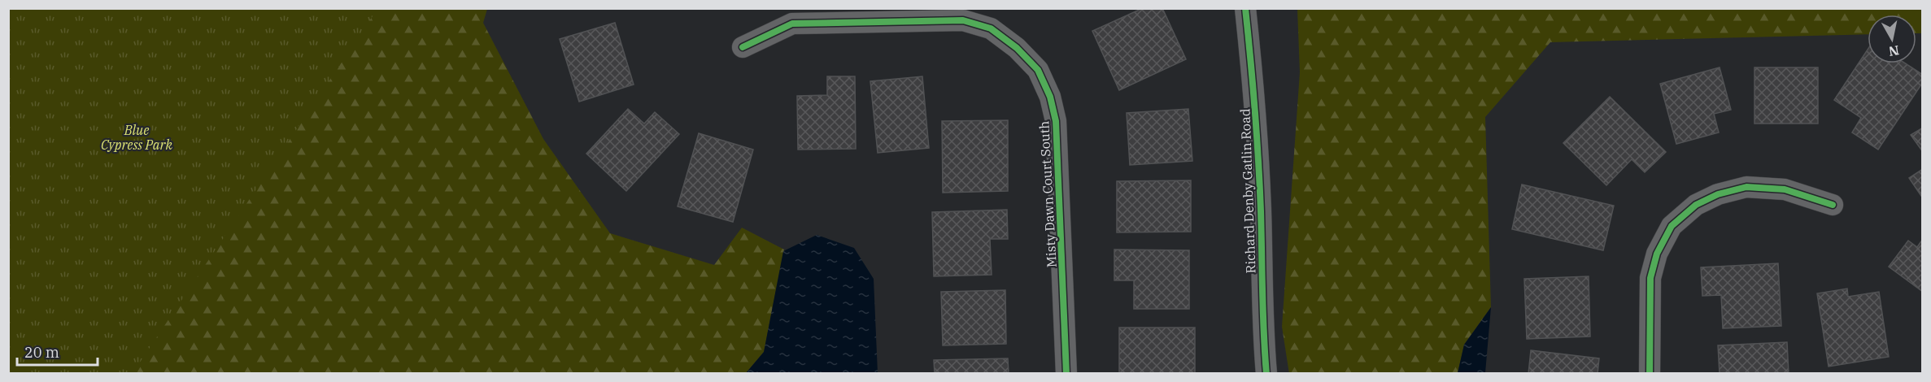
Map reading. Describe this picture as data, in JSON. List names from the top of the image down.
{
  "streets": {
    "street": ["Richard Denby Gatlin Road", "Misty Dawn Court South"]
  },
  "parks": ["Blue Cypress Park"],
  "scale_bar": "20 m",
  "north": "bottom"
}
